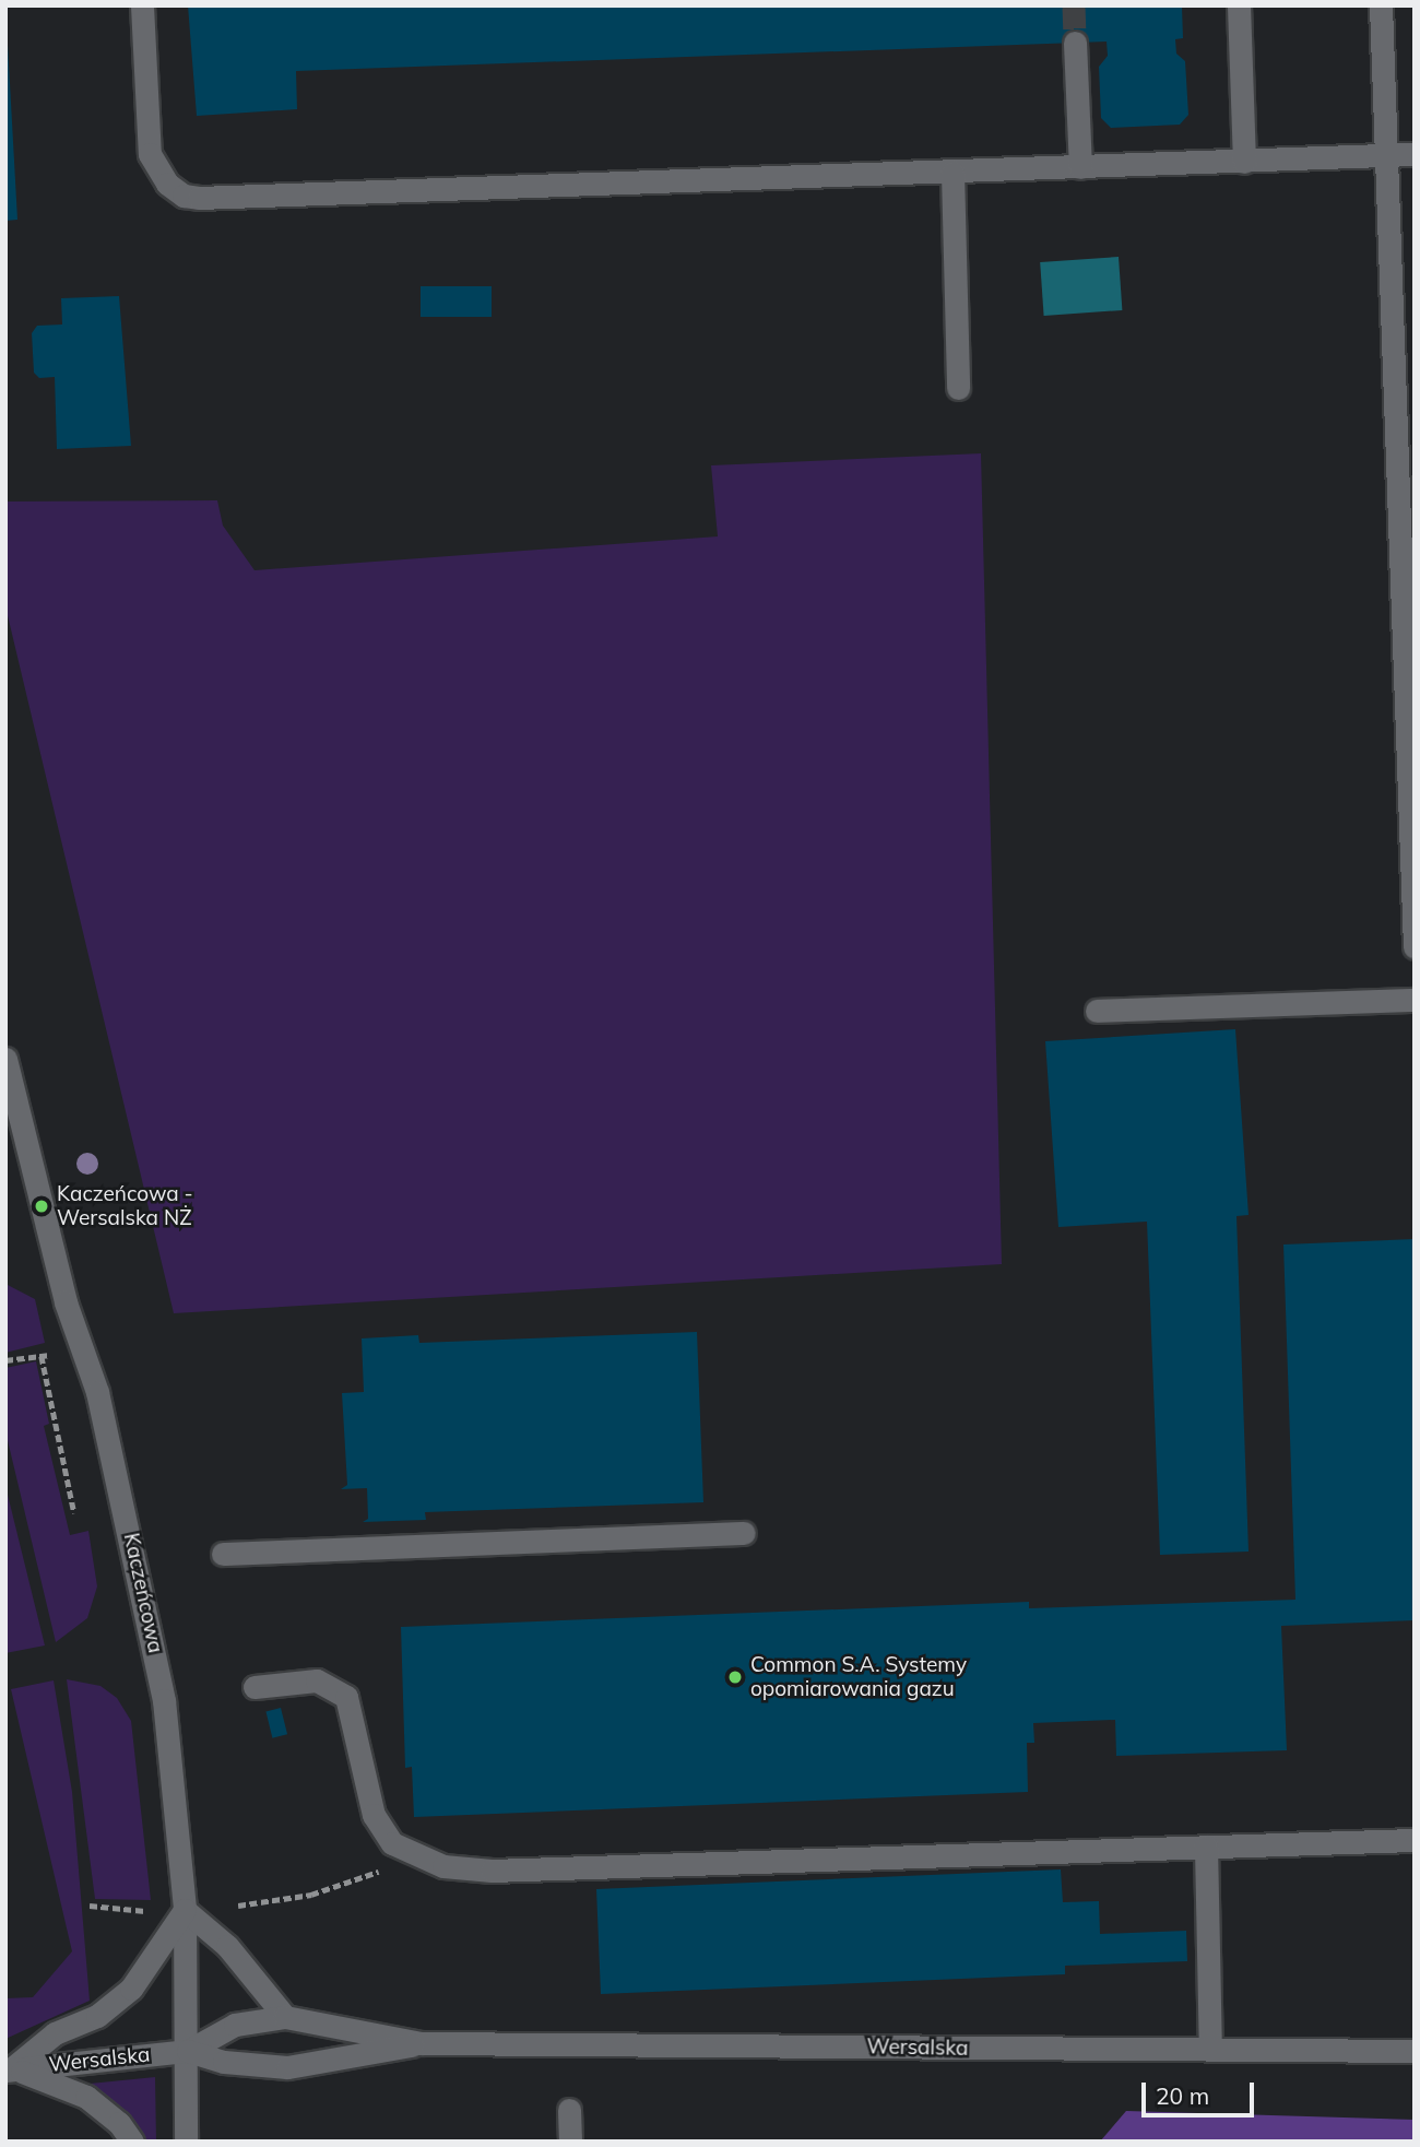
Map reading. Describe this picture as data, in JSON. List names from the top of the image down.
{
  "streets": {
    "street": ["Kaczeńcowa", "Wersalska"]
  },
  "crossings": [
    ["Kaczeńcowa", "Wersalska"]
  ],
  "places": ["Kaczeńcowa - Wersalska NŻ", "Common S.A. Systemy opomiarowania gazu"],
  "scale_bar": "20 m"
}
